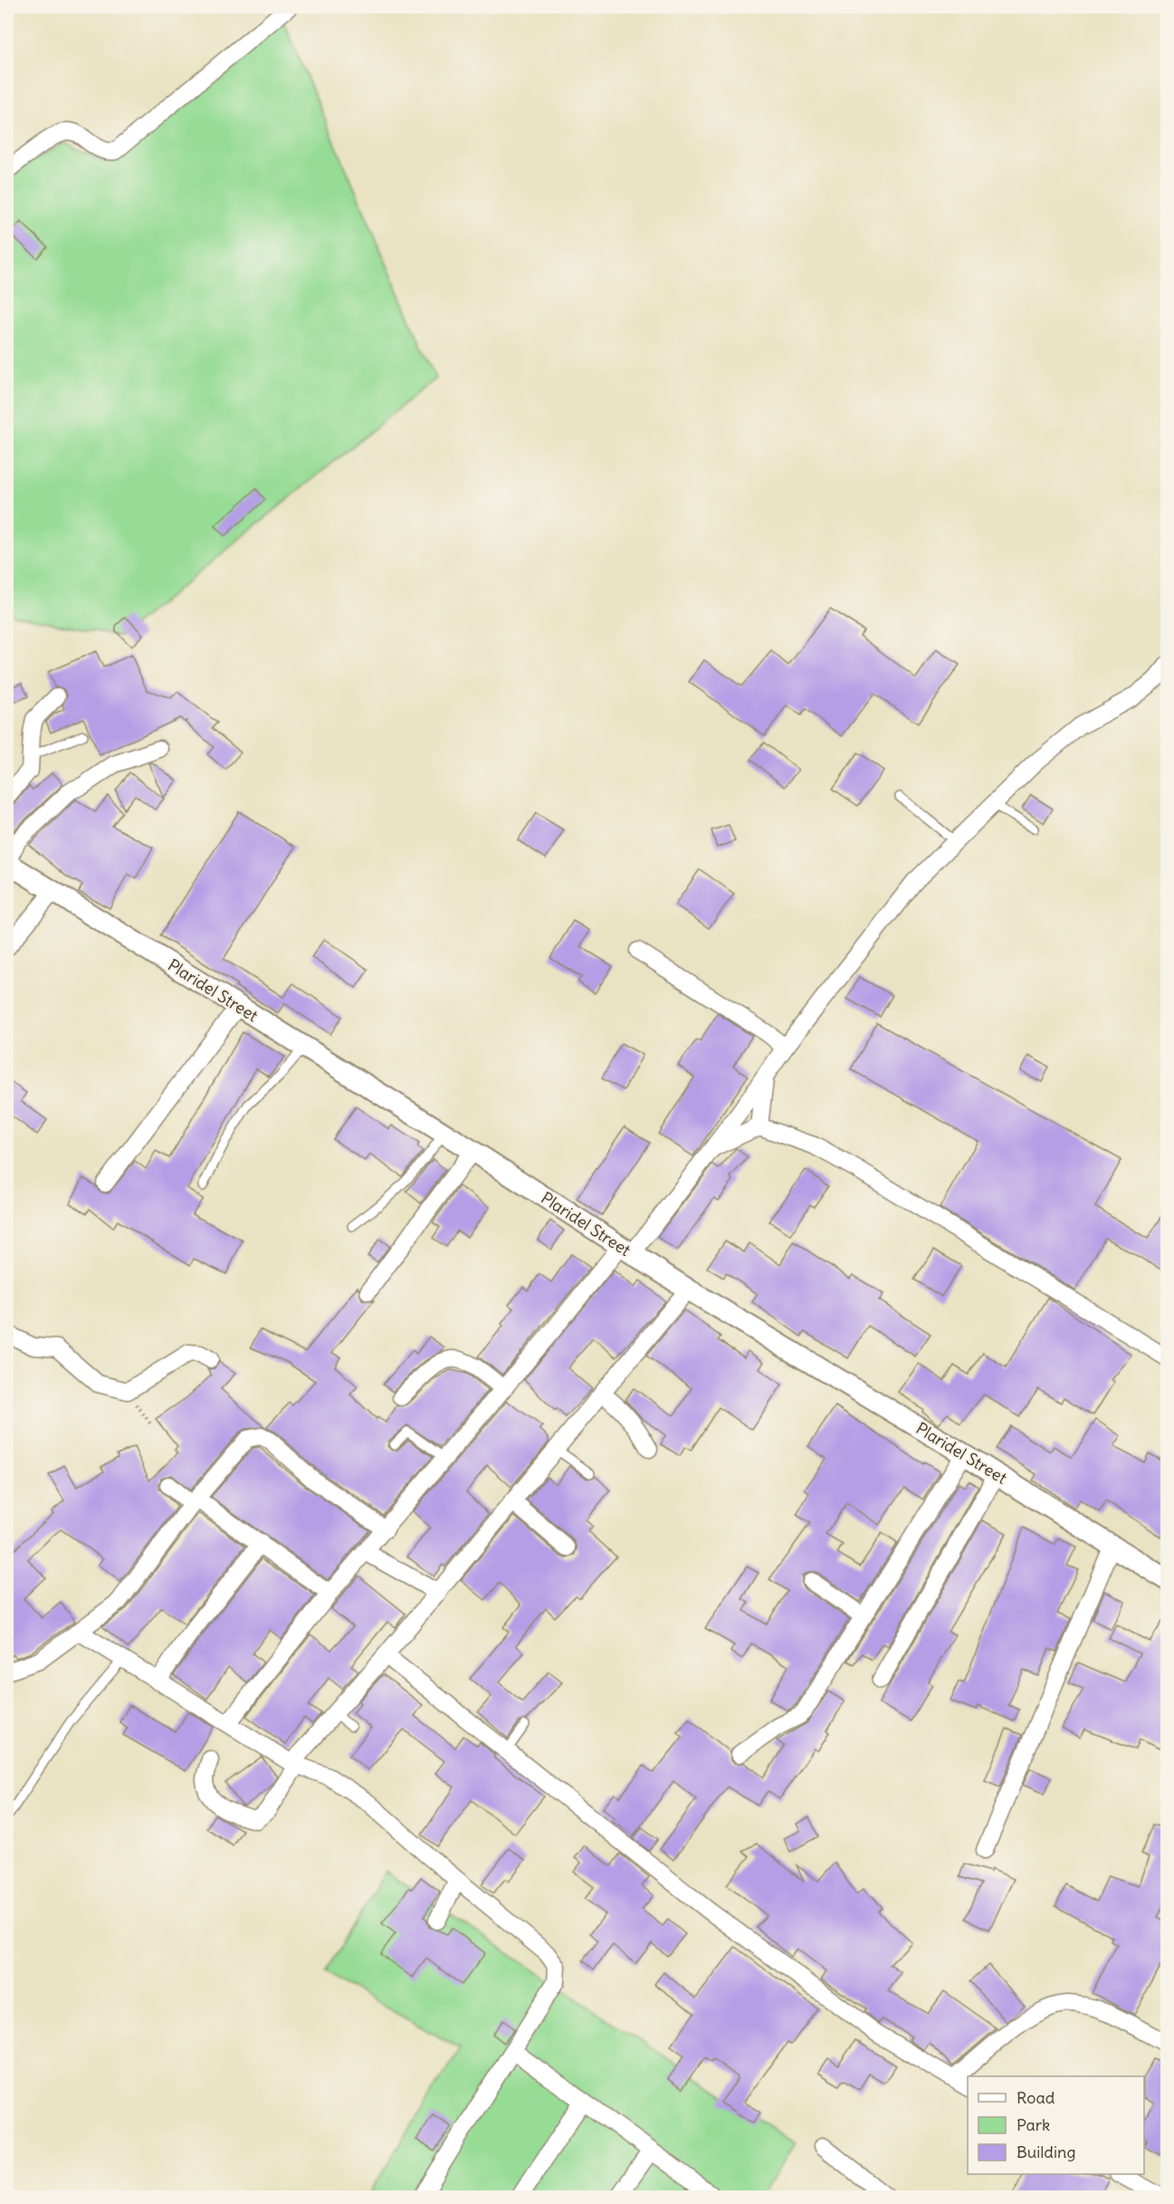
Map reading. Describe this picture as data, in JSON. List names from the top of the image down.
{
  "streets": {
    "street": ["Plaridel Street"]
  },
  "legend": ["Road", "Park", "Building"]
}
